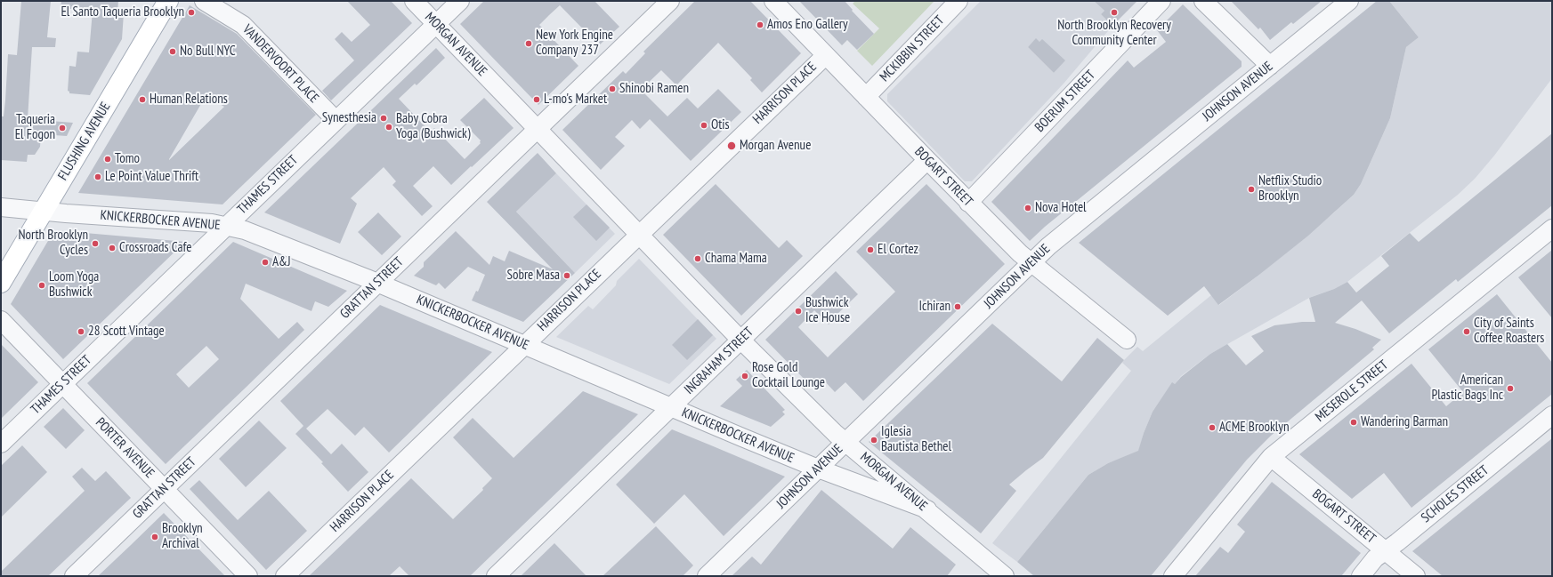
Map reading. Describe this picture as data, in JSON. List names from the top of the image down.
{
  "streets": {
    "main road": ["FLUSHING AVENUE"],
    "street": [
      "MORGAN AVENUE",
      "MCKIBBIN STREET",
      "VANDERVOORT PLACE",
      "JOHNSON AVENUE",
      "HARRISON PLACE",
      "BOERUM STREET",
      "BOGART STREET",
      "THAMES STREET",
      "KNICKERBOCKER AVENUE",
      "GRATTAN STREET",
      "INGRAHAM STREET",
      "MESEROLE STREET",
      "PORTER AVENUE",
      "SCHOLES STREET"
    ]
  },
  "crossings": [
    ["MORGAN AVENUE", "JOHNSON AVENUE"],
    ["MORGAN AVENUE", "HARRISON PLACE"],
    ["MORGAN AVENUE", "THAMES STREET"],
    ["MORGAN AVENUE", "KNICKERBOCKER AVENUE"],
    ["MORGAN AVENUE", "GRATTAN STREET"],
    ["MORGAN AVENUE", "INGRAHAM STREET"],
    ["MCKIBBIN STREET", "BOGART STREET"],
    ["VANDERVOORT PLACE", "THAMES STREET"],
    ["JOHNSON AVENUE", "BOGART STREET"],
    ["JOHNSON AVENUE", "KNICKERBOCKER AVENUE"],
    ["HARRISON PLACE", "BOGART STREET"],
    ["HARRISON PLACE", "KNICKERBOCKER AVENUE"],
    ["BOERUM STREET", "BOGART STREET"],
    ["FLUSHING AVENUE", "KNICKERBOCKER AVENUE"],
    ["BOGART STREET", "INGRAHAM STREET"],
    ["BOGART STREET", "MESEROLE STREET"],
    ["BOGART STREET", "SCHOLES STREET"],
    ["THAMES STREET", "KNICKERBOCKER AVENUE"],
    ["THAMES STREET", "PORTER AVENUE"],
    ["KNICKERBOCKER AVENUE", "GRATTAN STREET"],
    ["KNICKERBOCKER AVENUE", "INGRAHAM STREET"],
    ["GRATTAN STREET", "PORTER AVENUE"]
  ],
  "places": [
    "El Santo Taqueria Brooklyn",
    "North Brooklyn Recovery Community Center",
    "Amos Eno Gallery",
    "New York Engine Company 237",
    "No Bull NYC",
    "Shinobi Ramen",
    "Human Relations",
    "L-mo's Market",
    "Synesthesia",
    "Otis",
    "Baby Cobra Yoga (Bushwick)",
    "Taqueria El Fogon",
    "Morgan Avenue",
    "Tomo",
    "Le Point Value Thrift",
    "Netflix Studio Brooklyn",
    "Nova Hotel",
    "North Brooklyn Cycles",
    "Crossroads Cafe",
    "El Cortez",
    "Chama Mama",
    "A&J",
    "Sobre Masa",
    "Loom Yoga Bushwick",
    "Ichiran",
    "Bushwick Ice House",
    "28 Scott Vintage",
    "City of Saints Coffee Roasters",
    "Rose Gold Cocktail Lounge",
    "American Plastic Bags Inc",
    "Wandering Barman",
    "ACME Brooklyn",
    "Iglesia Bautista Bethel",
    "Brooklyn Archival"
  ]
}
